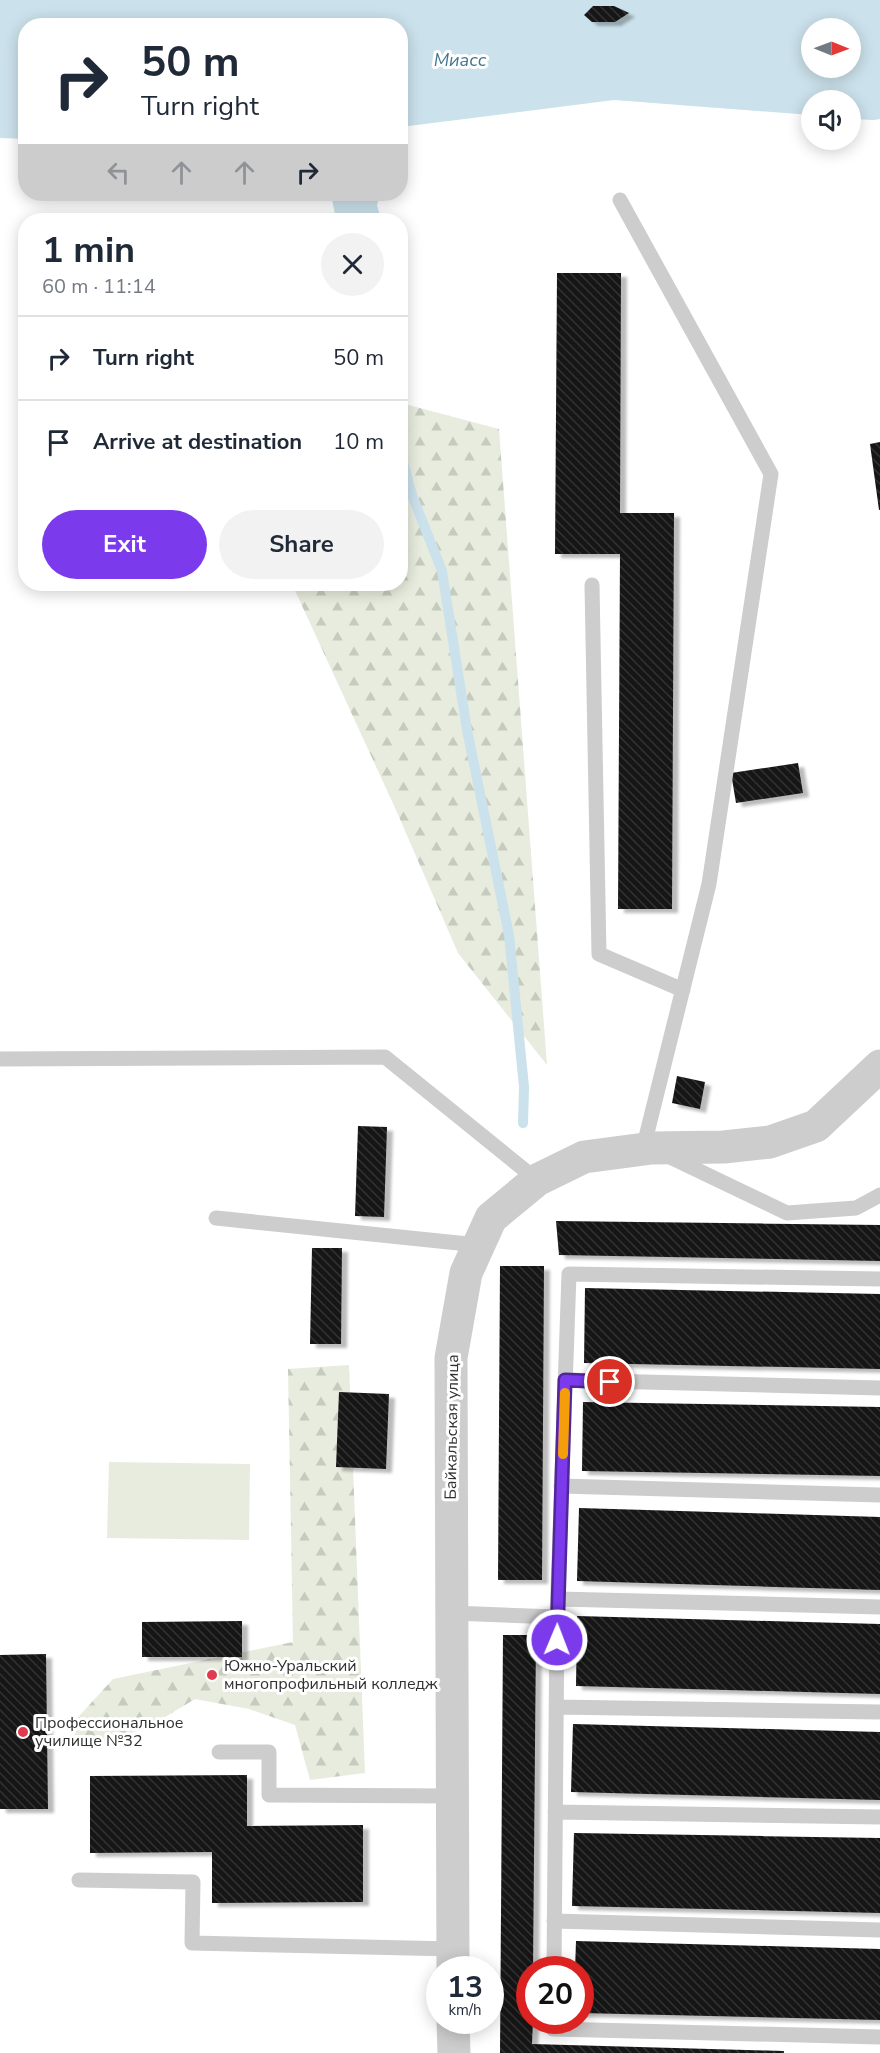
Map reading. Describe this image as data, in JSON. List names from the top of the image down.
{
  "streets": {
    "street": ["Байкальская улица"]
  },
  "water": ["Миасс"],
  "places": ["Южно-Уральский многопрофильный колледж", "Профессиональное училище №32"],
  "north": "right",
  "page": {
    "turn": ["50 m", "Turn right"],
    "heading": ["1 min", "60 m · 11:14"],
    "list": [
      {
        "name": "Turn right",
        "value": "50 m"
      },
      {
        "name": "Arrive at destination",
        "value": "10 m"
      }
    ],
    "buttons": ["Exit", "Share"],
    "speed": "13 km/h",
    "limit": "20"
  }
}
